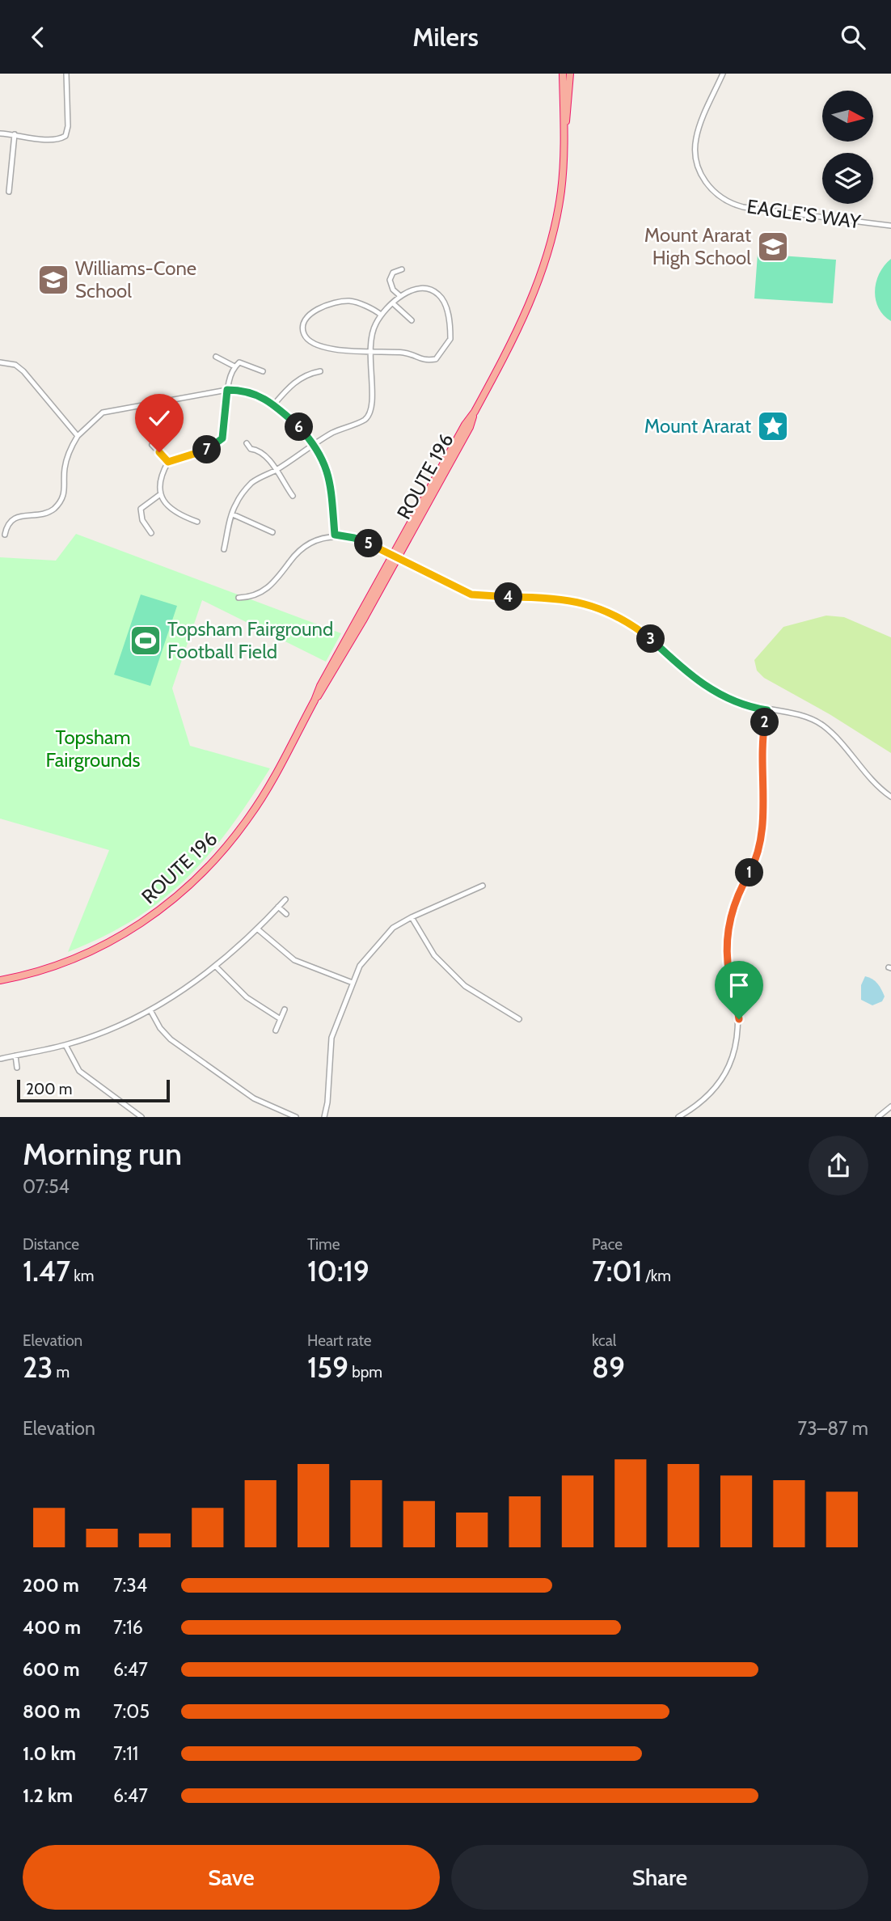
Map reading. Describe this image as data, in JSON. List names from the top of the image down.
{
  "streets": {
    "highway": ["ROUTE 196"],
    "street": ["EAGLE'S WAY"]
  },
  "parks": ["Topsham Fairgrounds"],
  "places": {
    "school or university": ["Mount Ararat High School", "Williams-Cone School"],
    "place": ["Mount Ararat"],
    "sports": ["Topsham Fairground Football Field"]
  },
  "scale_bar": "200 m",
  "north": "right",
  "page": {
    "header": "Milers",
    "pins": [
      "6",
      "7",
      "5",
      "4",
      "3",
      "2",
      "1"
    ],
    "scale": "200 m",
    "heading": ["Morning run", "07:54"],
    "stats": [
      ["Distance", "1.47 km"],
      ["Time", "10:19"],
      ["Pace", "7:01 /km"],
      ["Elevation", "23 m"],
      ["Heart rate", "159 bpm"],
      ["kcal", "89"]
    ],
    "chart": ["Elevation", "73–87 m"],
    "list": [
      {
        "name": "200 m",
        "note": "7:34"
      },
      {
        "name": "400 m",
        "note": "7:16"
      },
      {
        "name": "600 m",
        "note": "6:47"
      },
      {
        "name": "800 m",
        "note": "7:05"
      },
      {
        "name": "1.0 km",
        "note": "7:11"
      },
      {
        "name": "1.2 km",
        "note": "6:47"
      }
    ],
    "buttons": ["Save", "Share"]
  }
}
